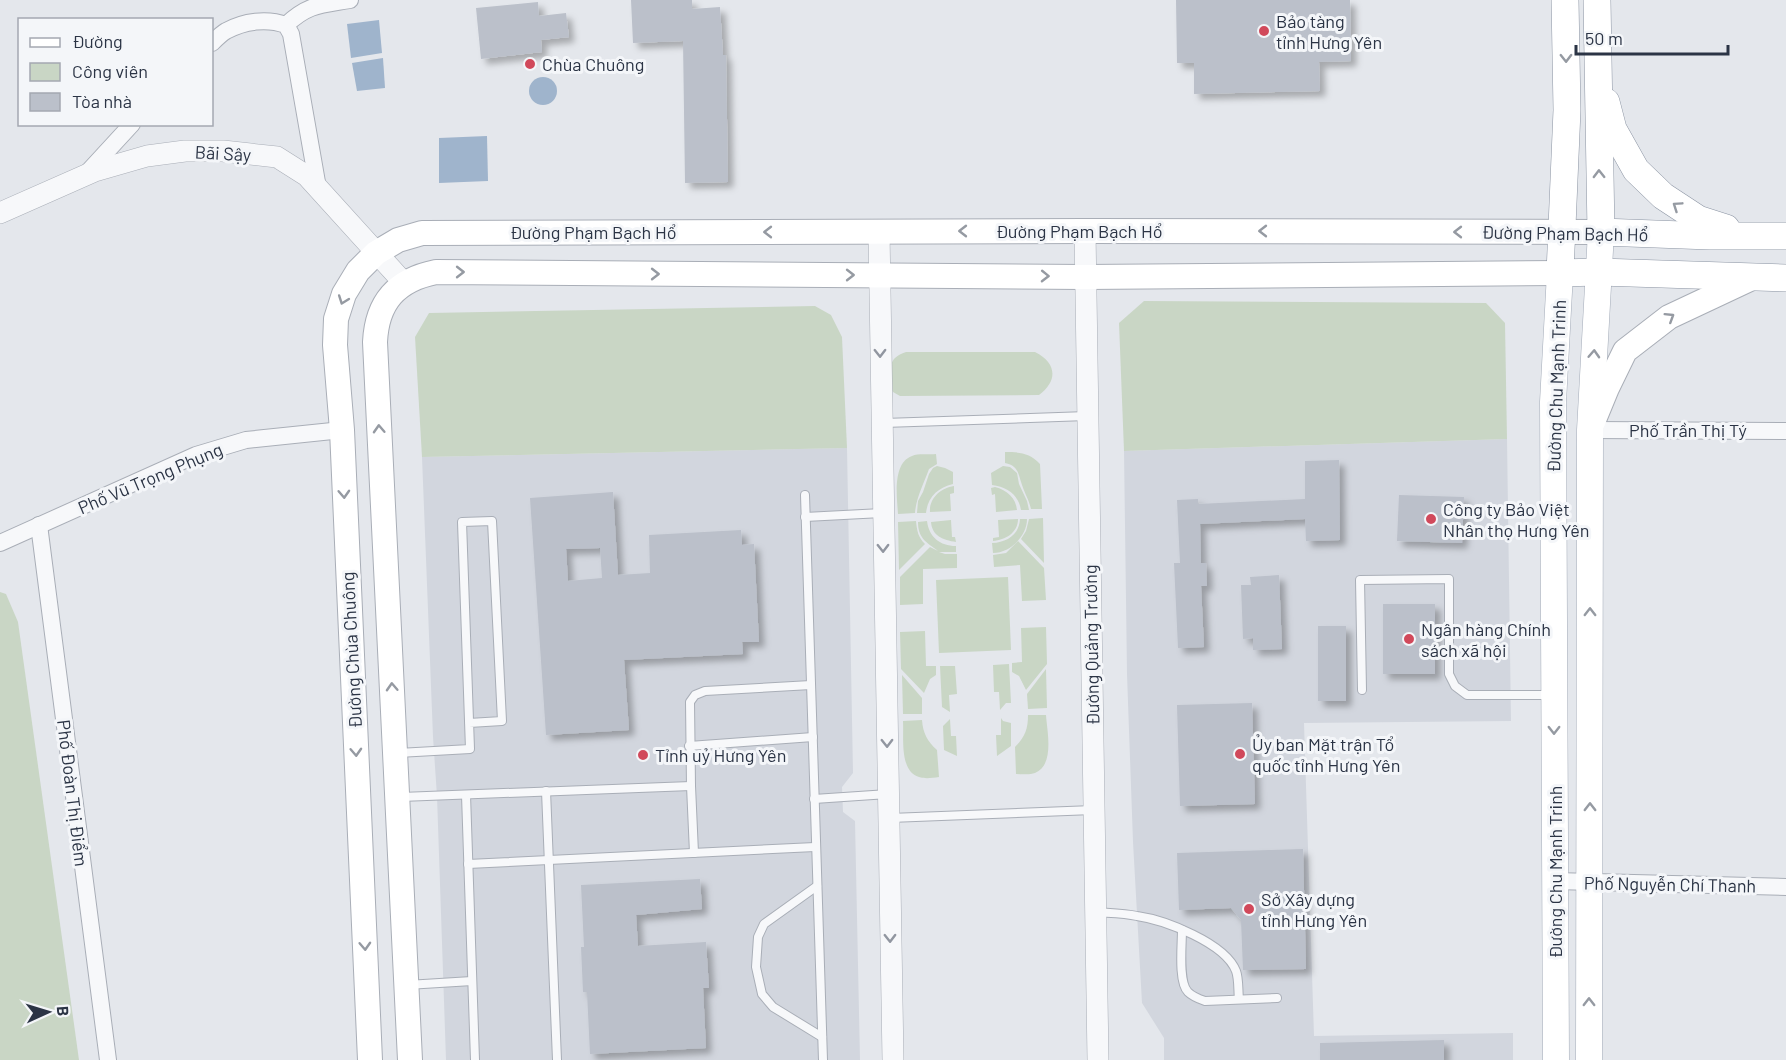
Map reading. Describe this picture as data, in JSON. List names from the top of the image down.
{
  "streets": {
    "highway": ["Đường Phạm Bạch Hổ", "Đường Chu Mạnh Trinh"],
    "main road": ["Đường Chùa Chuông"],
    "street": [
      "Bãi Sậy",
      "Phố Trần Thị Tý",
      "Phố Vũ Trọng Phụng",
      "Đường Quảng Trường",
      "Phố Đoàn Thị Điểm",
      "Phố Nguyễn Chí Thanh"
    ]
  },
  "crossings": [
    ["Bãi Sậy", "Đường Phạm Bạch Hổ"],
    ["Bãi Sậy", "Đường Chùa Chuông"],
    ["Đường Phạm Bạch Hổ", "Đường Chu Mạnh Trinh"],
    ["Đường Phạm Bạch Hổ", "Đường Quảng Trường"],
    ["Đường Phạm Bạch Hổ", "Đường Chùa Chuông"],
    ["Đường Chu Mạnh Trinh", "Phố Trần Thị Tý"],
    ["Đường Chu Mạnh Trinh", "Phố Nguyễn Chí Thanh"],
    ["Phố Vũ Trọng Phụng", "Đường Chùa Chuông"],
    ["Phố Vũ Trọng Phụng", "Phố Đoàn Thị Điểm"]
  ],
  "places": [
    "Bảo tàng tỉnh Hưng Yên",
    "Chùa Chuông",
    "Công ty Bảo Việt Nhân thọ Hưng Yên",
    "Ngân hàng Chính sách xã hội",
    "Ủy ban Mặt trận Tổ quốc tỉnh Hưng Yên",
    "Tỉnh uỷ Hưng Yên",
    "Sở Xây dựng tỉnh Hưng Yên"
  ],
  "legend": ["Đường", "Công viên", "Tòa nhà"],
  "scale_bar": "50 m",
  "north": "right"
}
